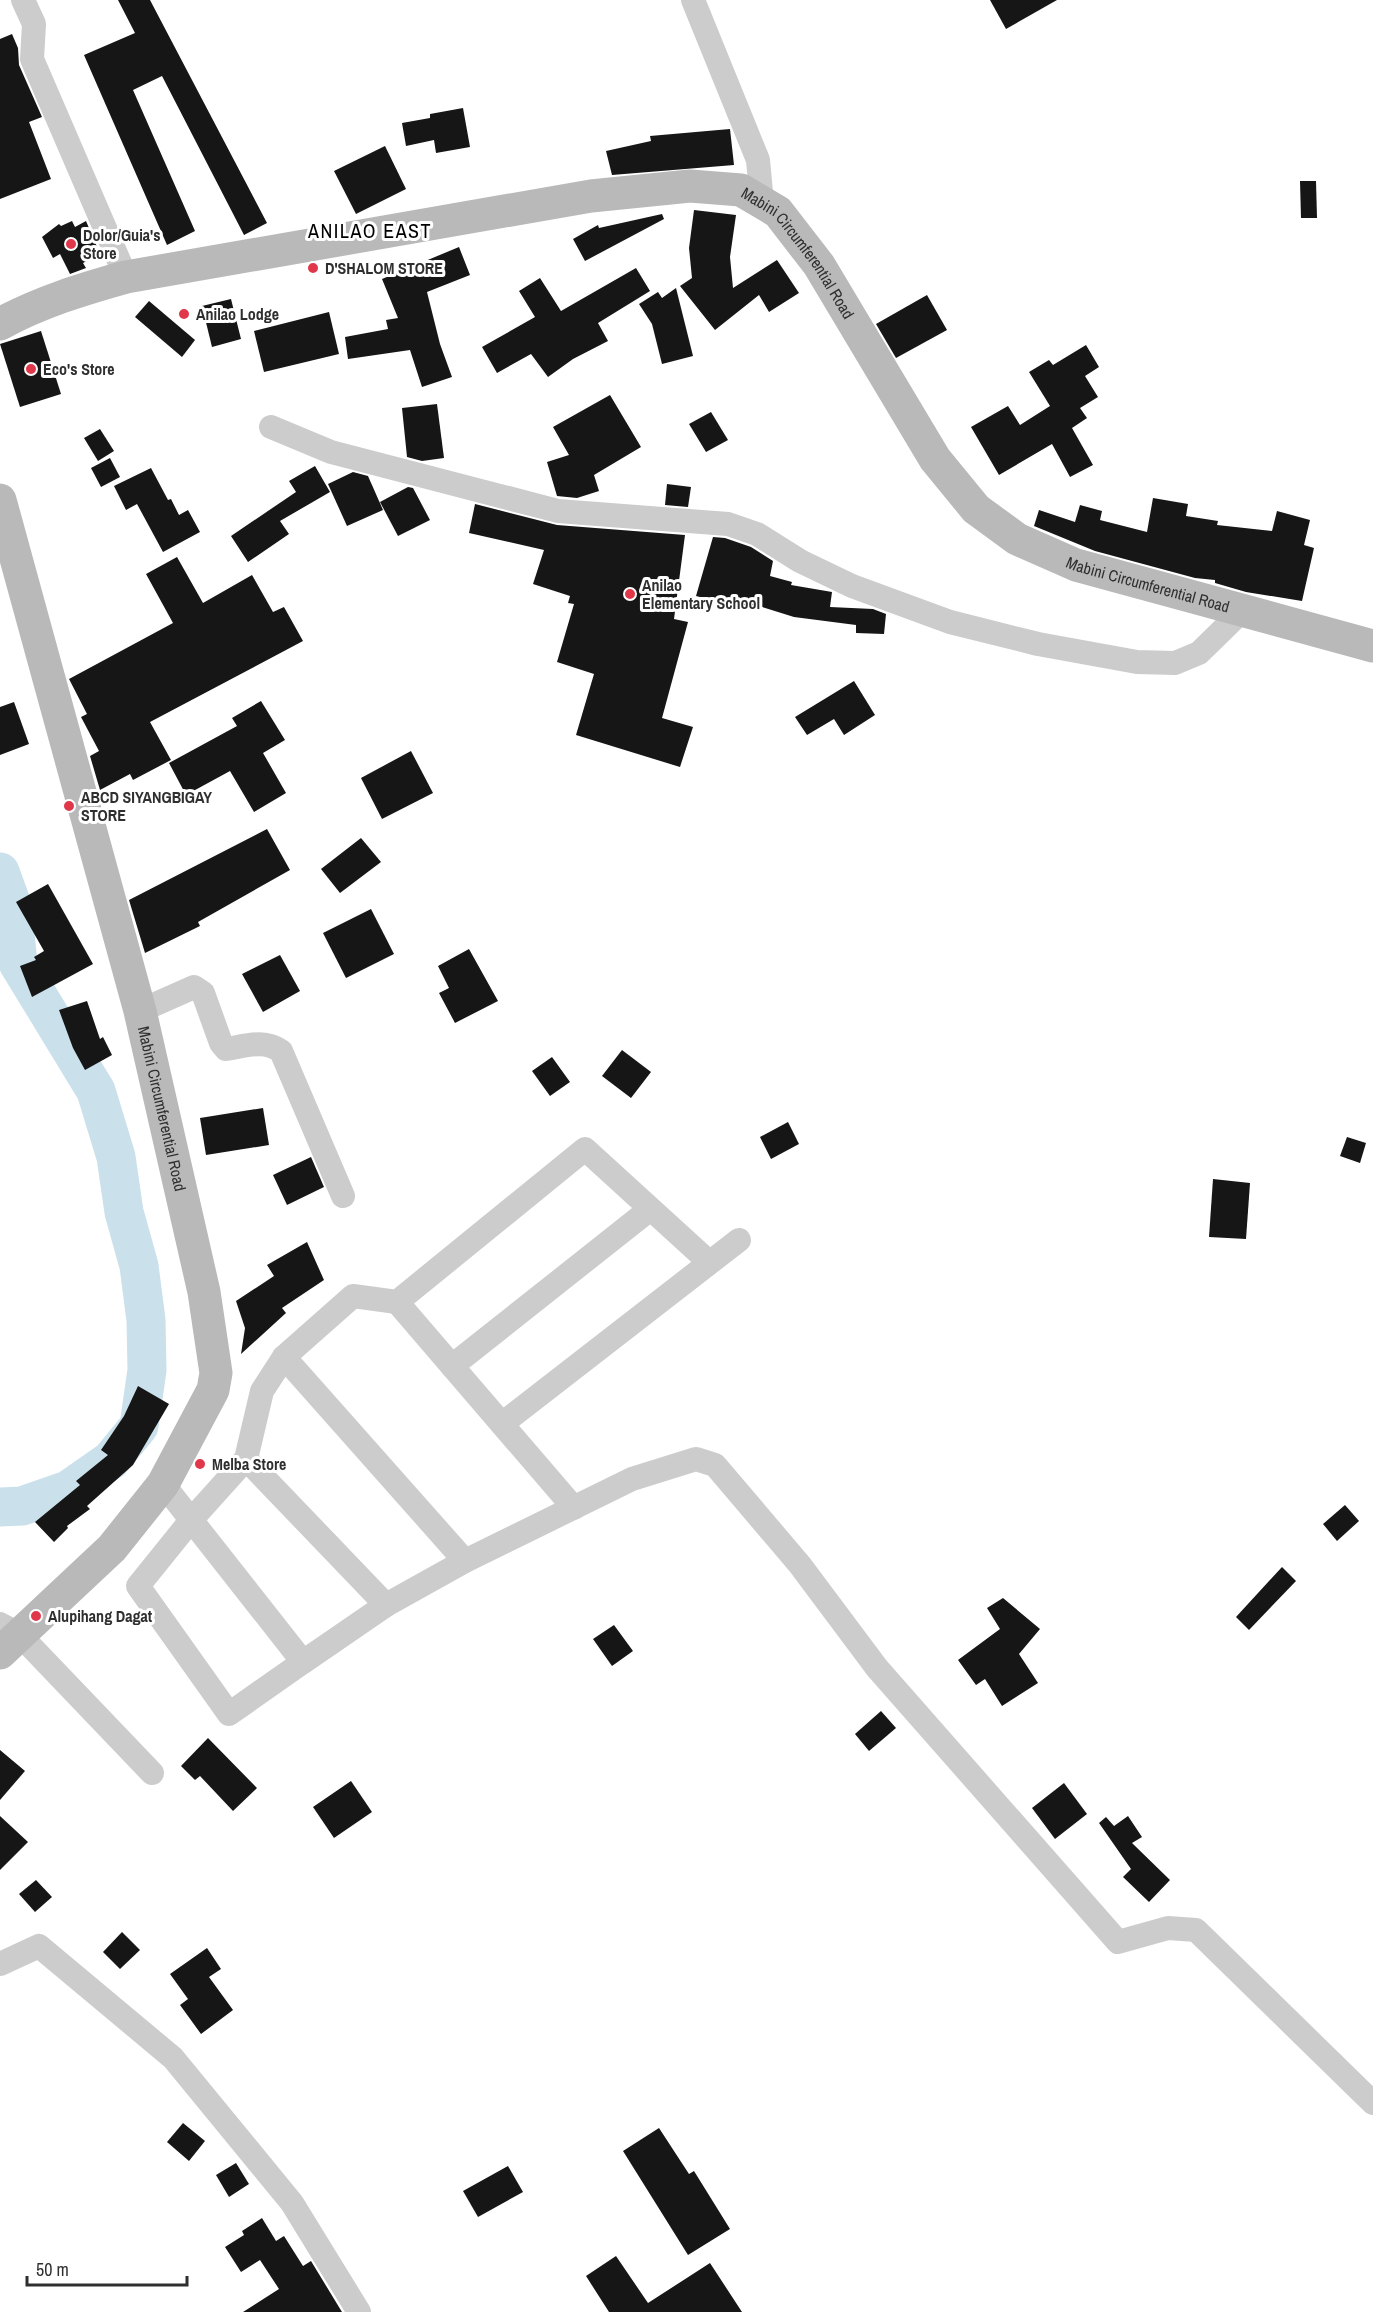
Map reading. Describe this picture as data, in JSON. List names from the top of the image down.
{
  "streets": {
    "main road": ["Mabini Circumferential Road"]
  },
  "districts": ["ANILAO EAST"],
  "places": [
    "Dolor/Guia's Store",
    "D'SHALOM STORE",
    "Anilao Lodge",
    "Eco's Store",
    "Anilao Elementary School",
    "ABCD SIYANGBIGAY STORE",
    "Melba Store",
    "Alupihang Dagat"
  ],
  "scale_bar": "50 m"
}
